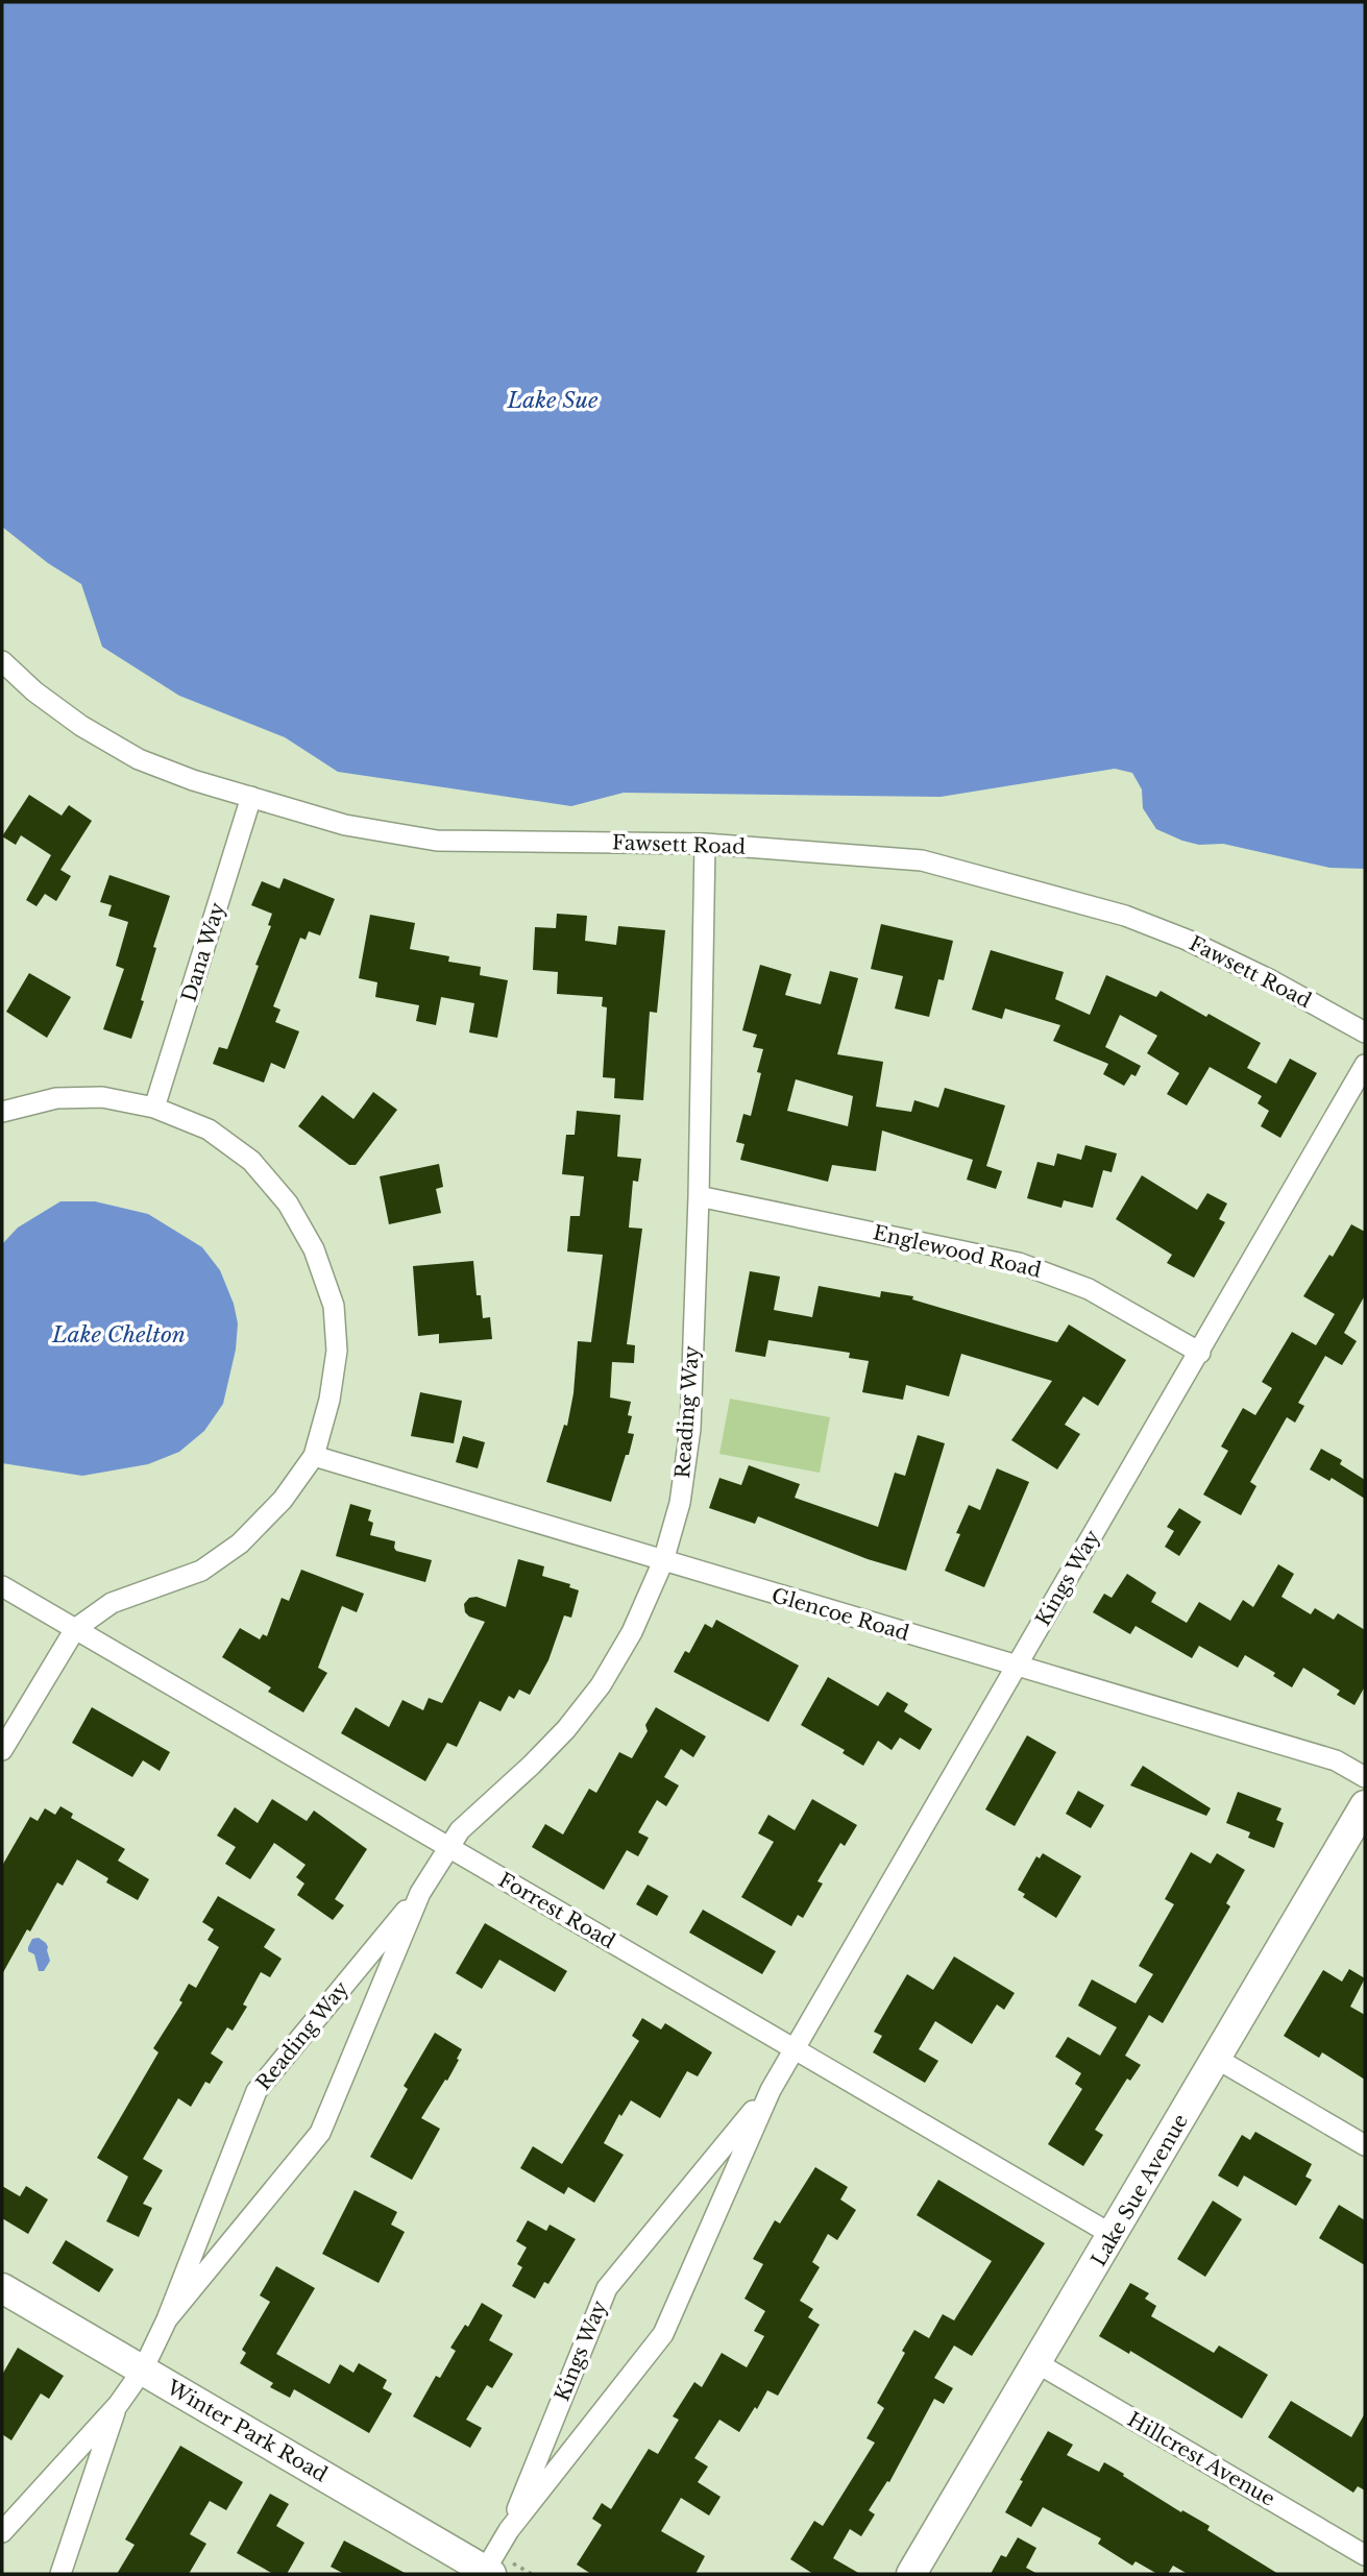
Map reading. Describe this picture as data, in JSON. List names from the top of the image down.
{
  "streets": {
    "street": [
      "Fawsett Road",
      "Dana Way",
      "Englewood Road",
      "Reading Way",
      "Kings Way",
      "Glencoe Road",
      "Forrest Road",
      "Lake Sue Avenue",
      "Winter Park Road",
      "Hillcrest Avenue"
    ]
  },
  "crossings": [
    ["Fawsett Road", "Dana Way"],
    ["Fawsett Road", "Reading Way"],
    ["Englewood Road", "Reading Way"],
    ["Englewood Road", "Kings Way"],
    ["Reading Way", "Glencoe Road"],
    ["Reading Way", "Forrest Road"],
    ["Reading Way", "Winter Park Road"],
    ["Kings Way", "Glencoe Road"],
    ["Kings Way", "Forrest Road"],
    ["Kings Way", "Winter Park Road"],
    ["Forrest Road", "Lake Sue Avenue"],
    ["Lake Sue Avenue", "Hillcrest Avenue"]
  ],
  "water": ["Lake Sue", "Lake Chelton"]
}
